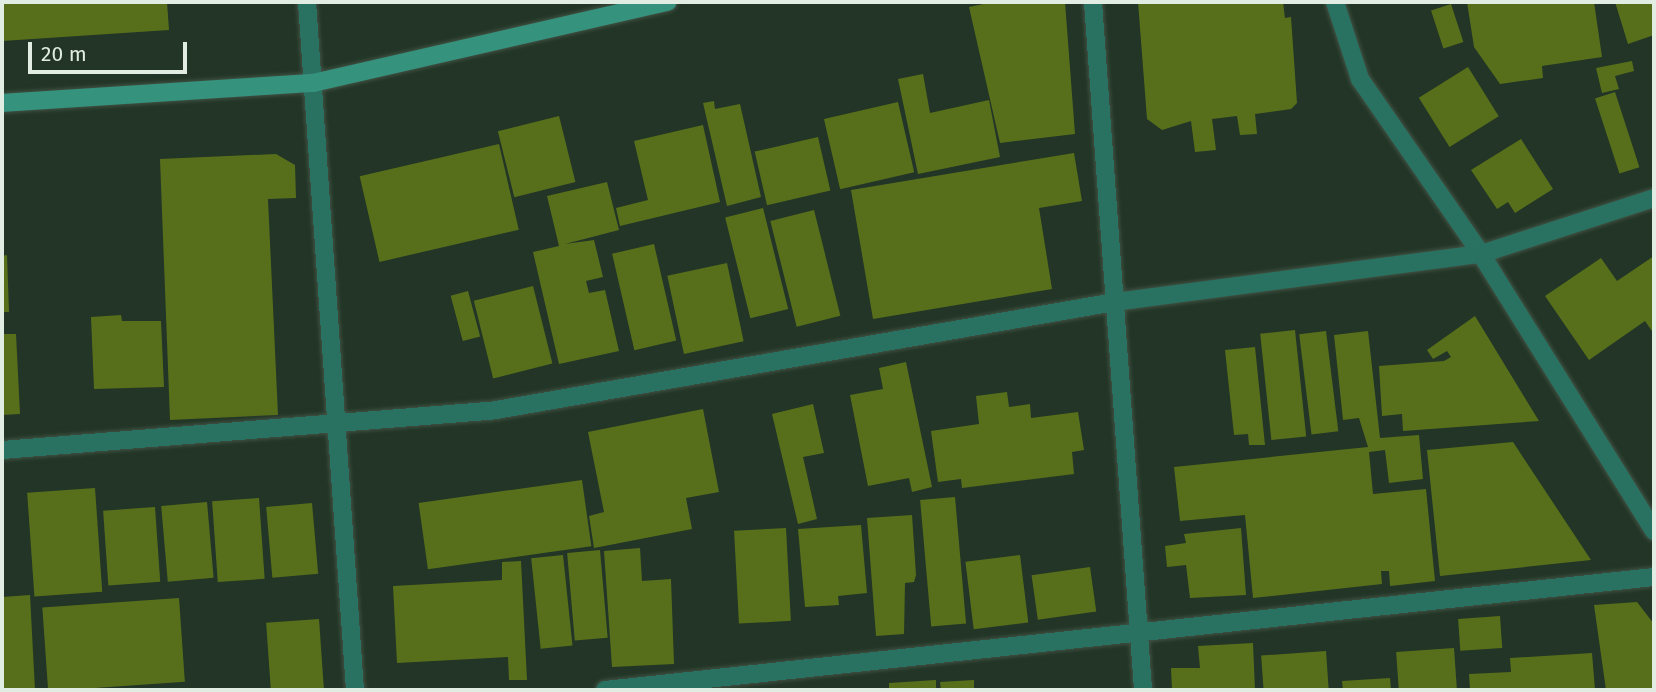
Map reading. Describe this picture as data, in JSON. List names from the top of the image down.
{
  "scale_bar": "20 m"
}
